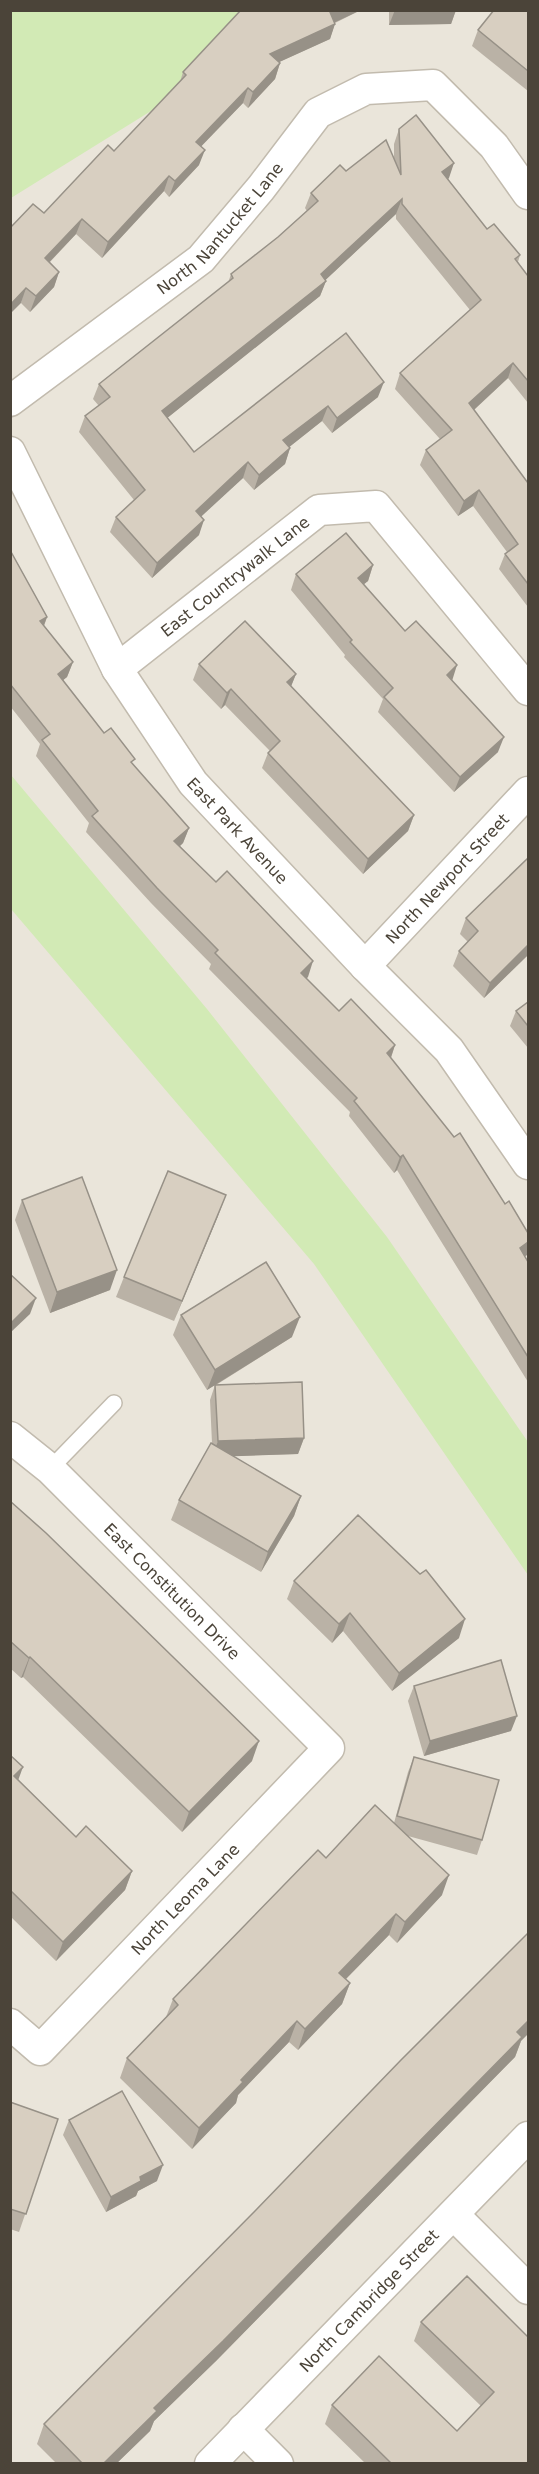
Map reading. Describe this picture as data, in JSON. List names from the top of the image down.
{
  "streets": {
    "street": [
      "North Nantucket Lane",
      "East Countrywalk Lane",
      "East Park Avenue",
      "North Newport Street",
      "East Constitution Drive",
      "North Leoma Lane",
      "North Cambridge Street"
    ]
  },
  "crossings": [
    ["East Countrywalk Lane", "East Park Avenue"],
    ["East Park Avenue", "North Newport Street"],
    ["East Constitution Drive", "North Leoma Lane"]
  ]
}
